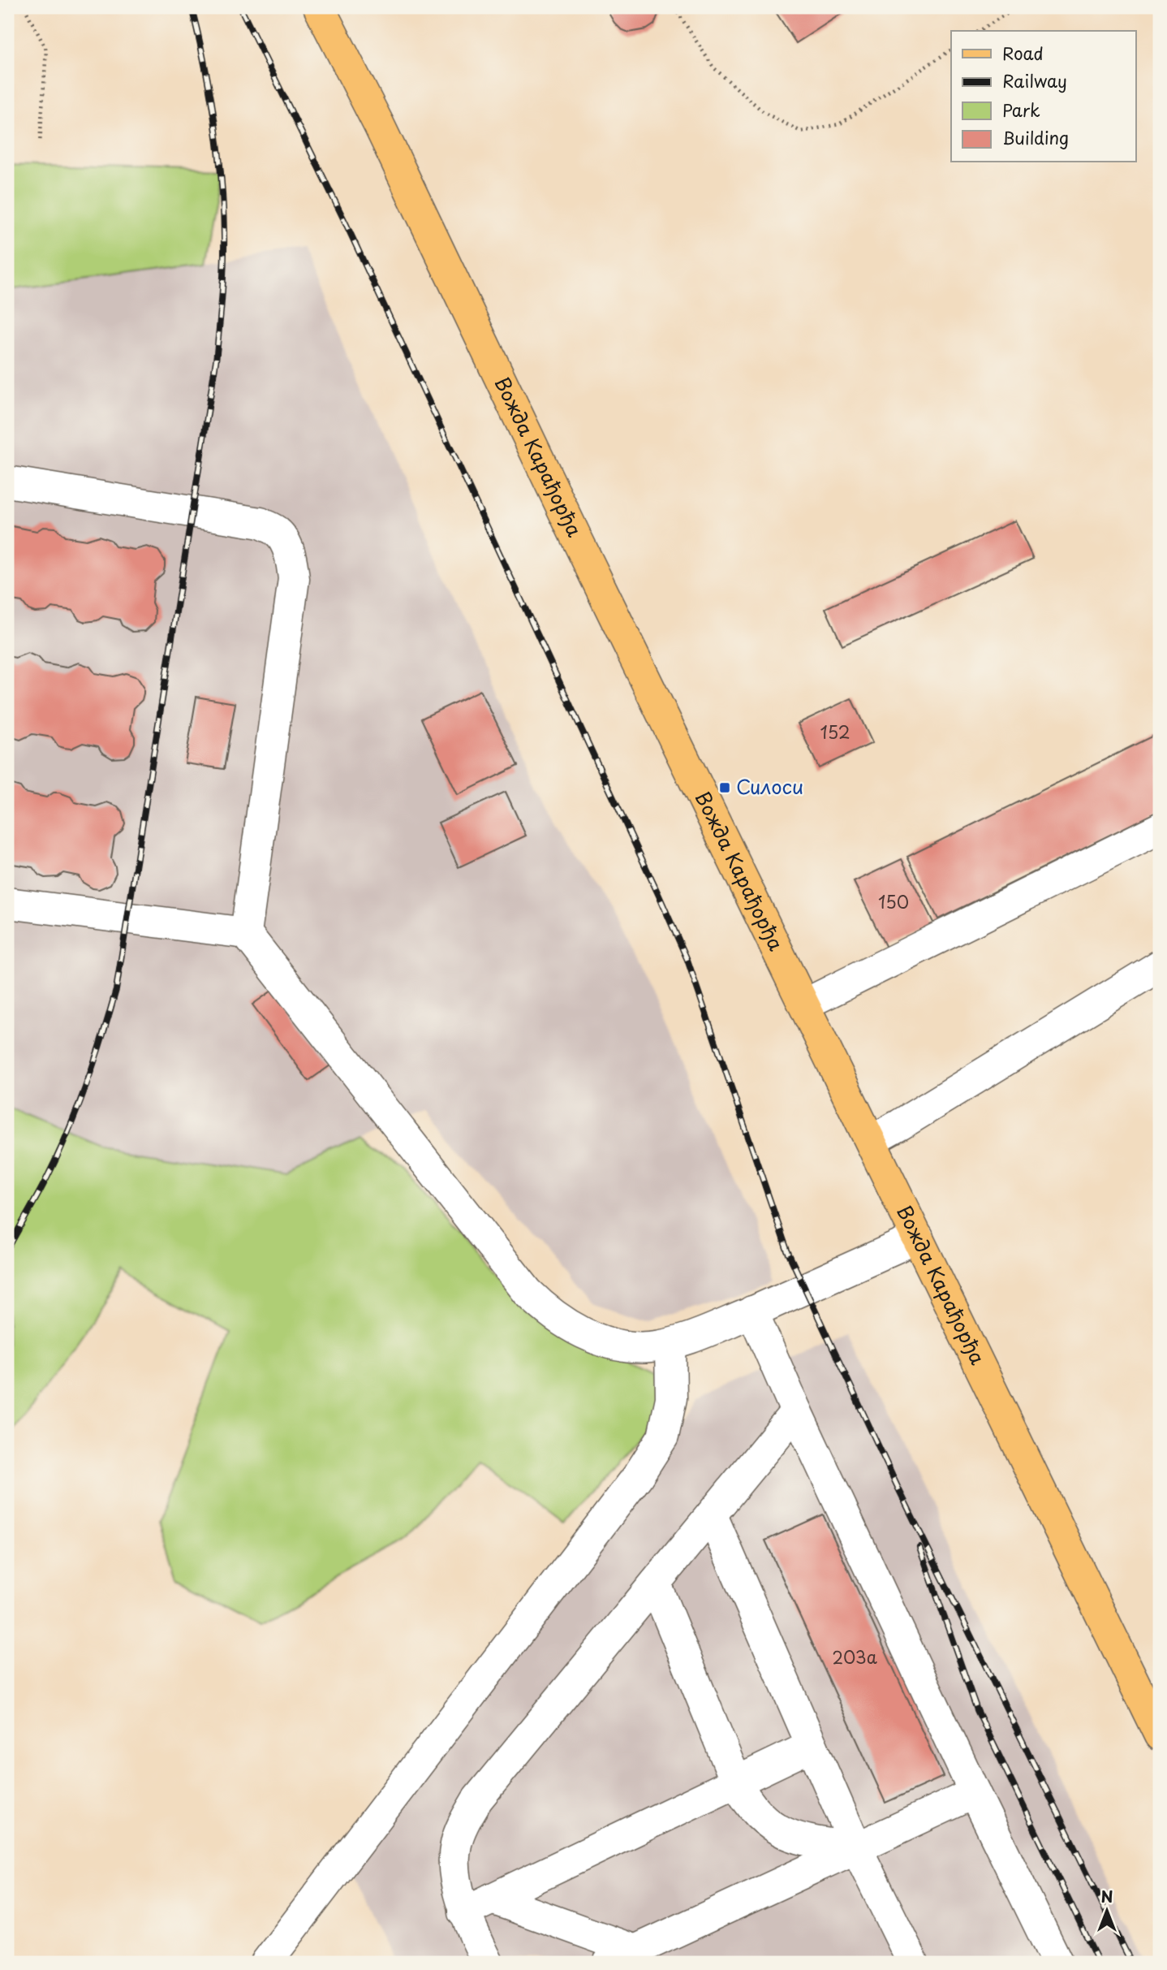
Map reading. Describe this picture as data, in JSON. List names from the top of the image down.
{
  "streets": {
    "main road": ["Вожда Карађорђа"]
  },
  "places": {
    "transit": ["Силоси"]
  },
  "house_numbers": ["152", "150", "203a"],
  "legend": [
    "Road",
    "Railway",
    "Park",
    "Building"
  ],
  "north": "top"
}
